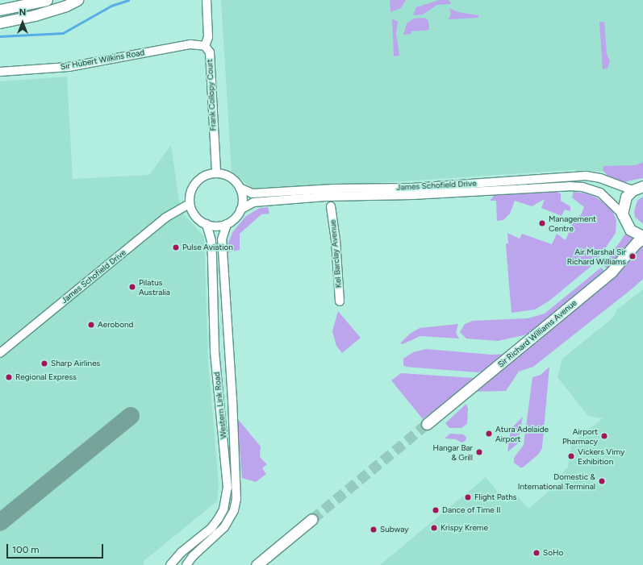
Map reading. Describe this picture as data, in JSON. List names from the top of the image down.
{
  "streets": {
    "main road": ["Sir Richard Williams Avenue"],
    "street": [
      "Sir Hubert Wilkins Road",
      "Frank Collopy Court",
      "James Schofield Drive",
      "Kel Barclay Avenue",
      "Western Link Road"
    ]
  },
  "crossings": [
    ["Sir Hubert Wilkins Road", "Frank Collopy Court"],
    ["Frank Collopy Court", "James Schofield Drive"],
    ["Frank Collopy Court", "Western Link Road"],
    ["James Schofield Drive", "Kel Barclay Avenue"],
    ["James Schofield Drive", "Western Link Road"]
  ],
  "places": [
    "Management Centre",
    "Pulse Aviation",
    "Air Marshal Sir Richard Williams",
    "Pilatus Australia",
    "Aerobond",
    "Sharp Airlines",
    "Regional Express",
    "Atura Adelaide Airport",
    "Airport Pharmacy",
    "Hangar Bar & Grill",
    "Vickers Vimy Exhibition",
    "Domestic & International Terminal",
    "Flight Paths",
    "Dance of Time II",
    "Krispy Kreme",
    "Subway",
    "SoHo"
  ],
  "scale_bar": "100 m",
  "north": "top"
}
